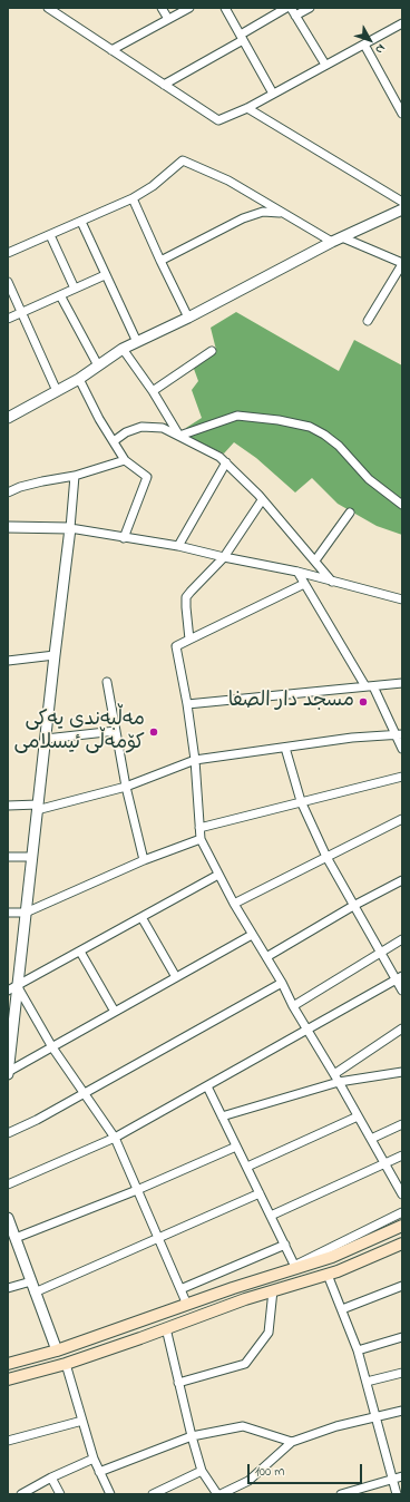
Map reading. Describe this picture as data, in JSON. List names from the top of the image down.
{
  "places": ["مسجد دار الصفا", "مەڵبەندی یەکی کۆمەڵی ئیسلامی"],
  "scale_bar": "100 m",
  "north": "bottom right"
}
